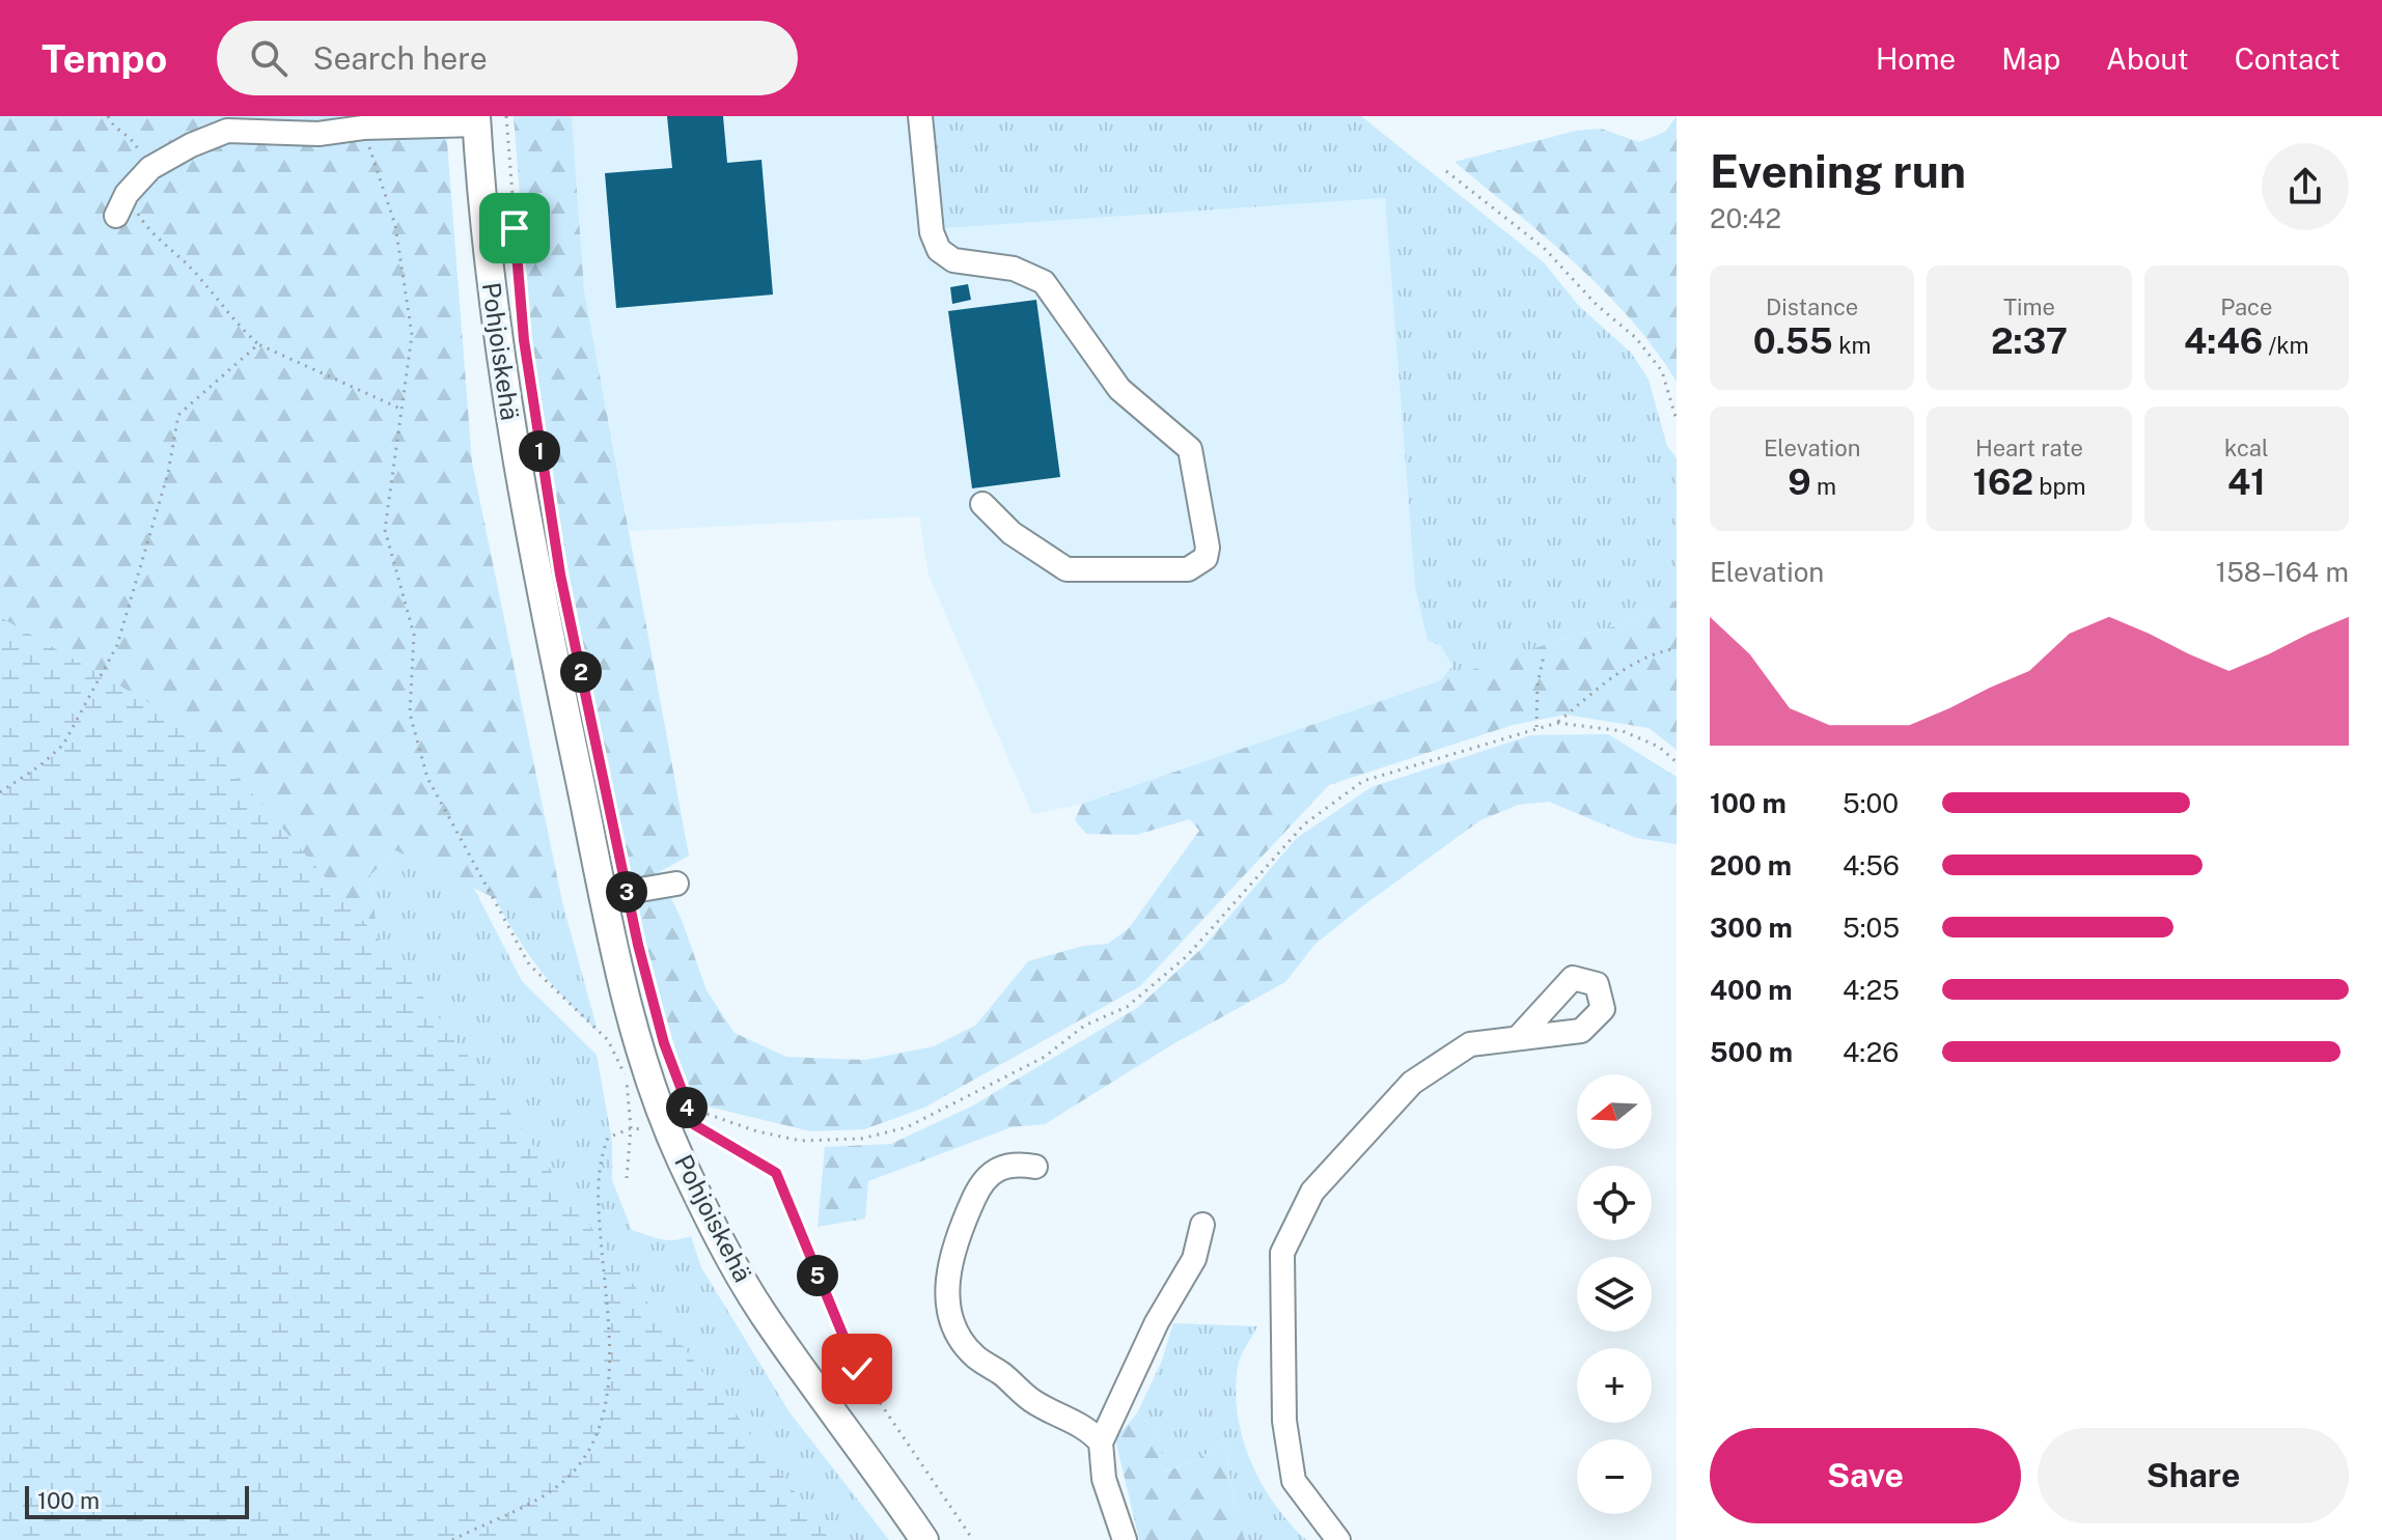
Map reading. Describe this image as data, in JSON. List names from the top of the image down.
{
  "streets": {
    "main road": ["Pohjoiskehä"]
  },
  "scale_bar": "100 m",
  "north": "left",
  "page": {
    "header": "Tempo",
    "search": "Search here",
    "nav": [
      "Home",
      "Map",
      "About",
      "Contact"
    ],
    "heading": ["Evening run", "20:42"],
    "stats": [
      ["Distance", "0.55 km"],
      ["Time", "2:37"],
      ["Pace", "4:46 /km"],
      ["Elevation", "9 m"],
      ["Heart rate", "162 bpm"],
      ["kcal", "41"]
    ],
    "pins": [
      "1",
      "2",
      "3",
      "4",
      "5"
    ],
    "chart": ["Elevation", "158–164 m"],
    "list": [
      {
        "name": "100 m",
        "note": "5:00"
      },
      {
        "name": "200 m",
        "note": "4:56"
      },
      {
        "name": "300 m",
        "note": "5:05"
      },
      {
        "name": "400 m",
        "note": "4:25"
      },
      {
        "name": "500 m",
        "note": "4:26"
      }
    ],
    "map_buttons": ["+", "−"],
    "buttons": ["Save", "Share"],
    "scale": "100 m"
  }
}
